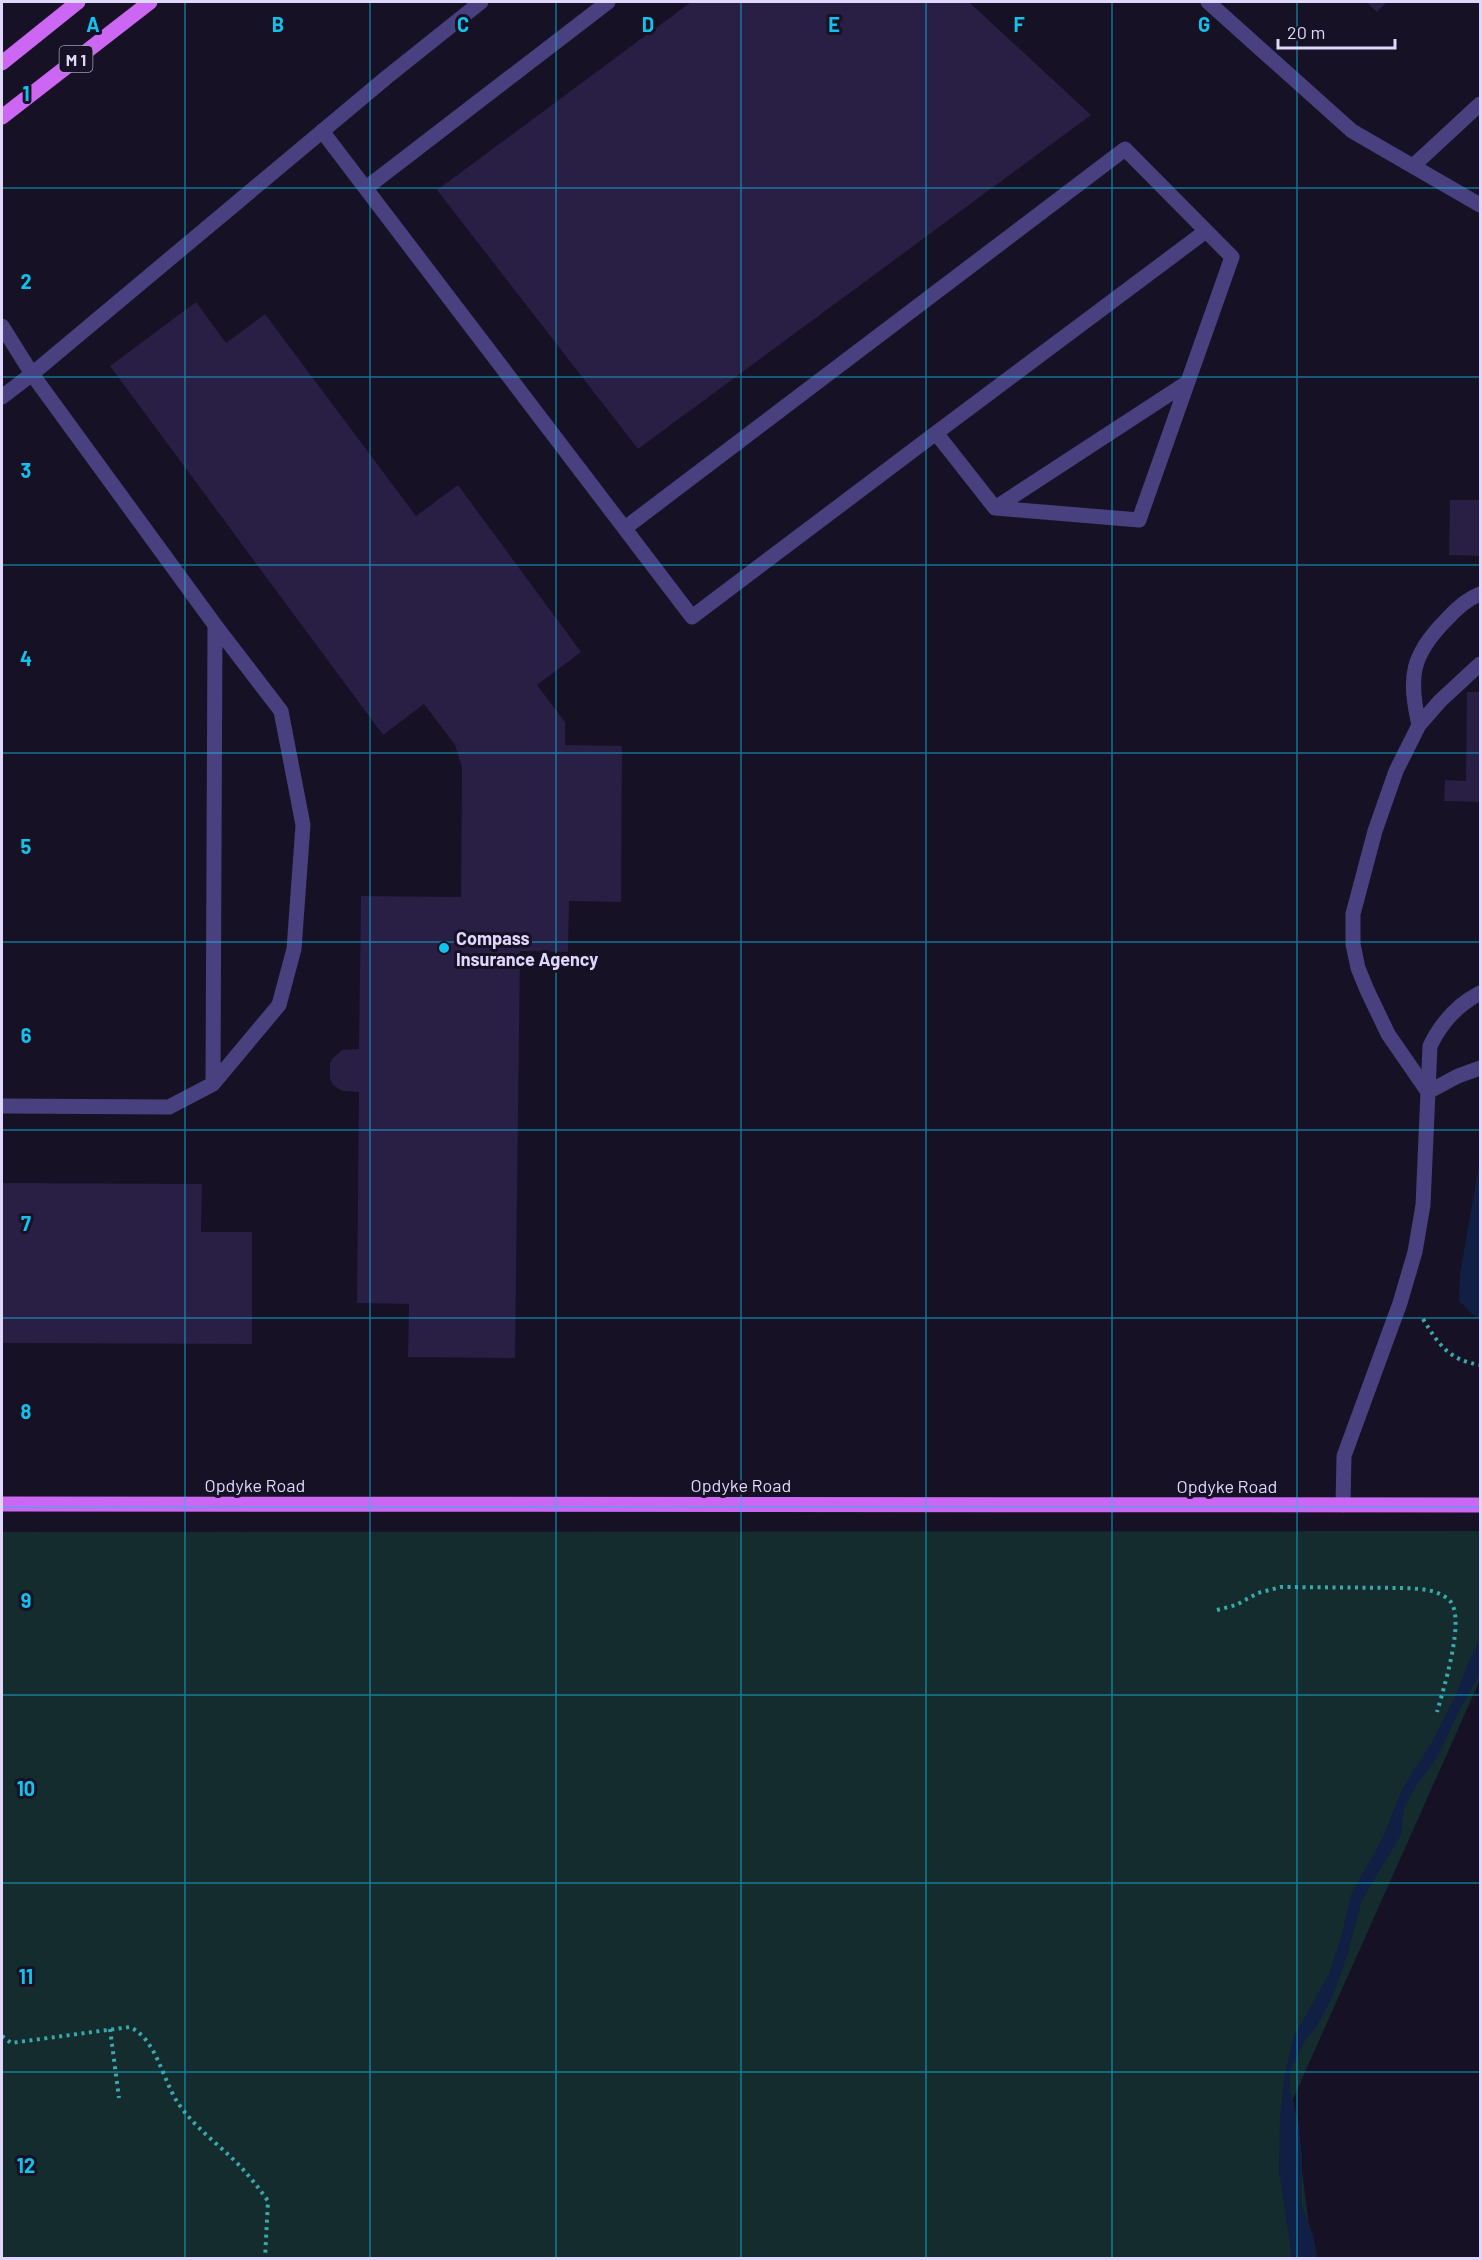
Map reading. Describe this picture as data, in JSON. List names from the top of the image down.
{
  "streets": {
    "main road": ["M 1", "Opdyke Road"]
  },
  "places": ["Compass Insurance Agency"],
  "scale_bar": "20 m",
  "grid": {
    "columns": [
      "A",
      "B",
      "C",
      "D",
      "E",
      "F",
      "G"
    ],
    "rows": [
      "1",
      "2",
      "3",
      "4",
      "5",
      "6",
      "7",
      "8",
      "9",
      "10",
      "11",
      "12"
    ]
  }
}
